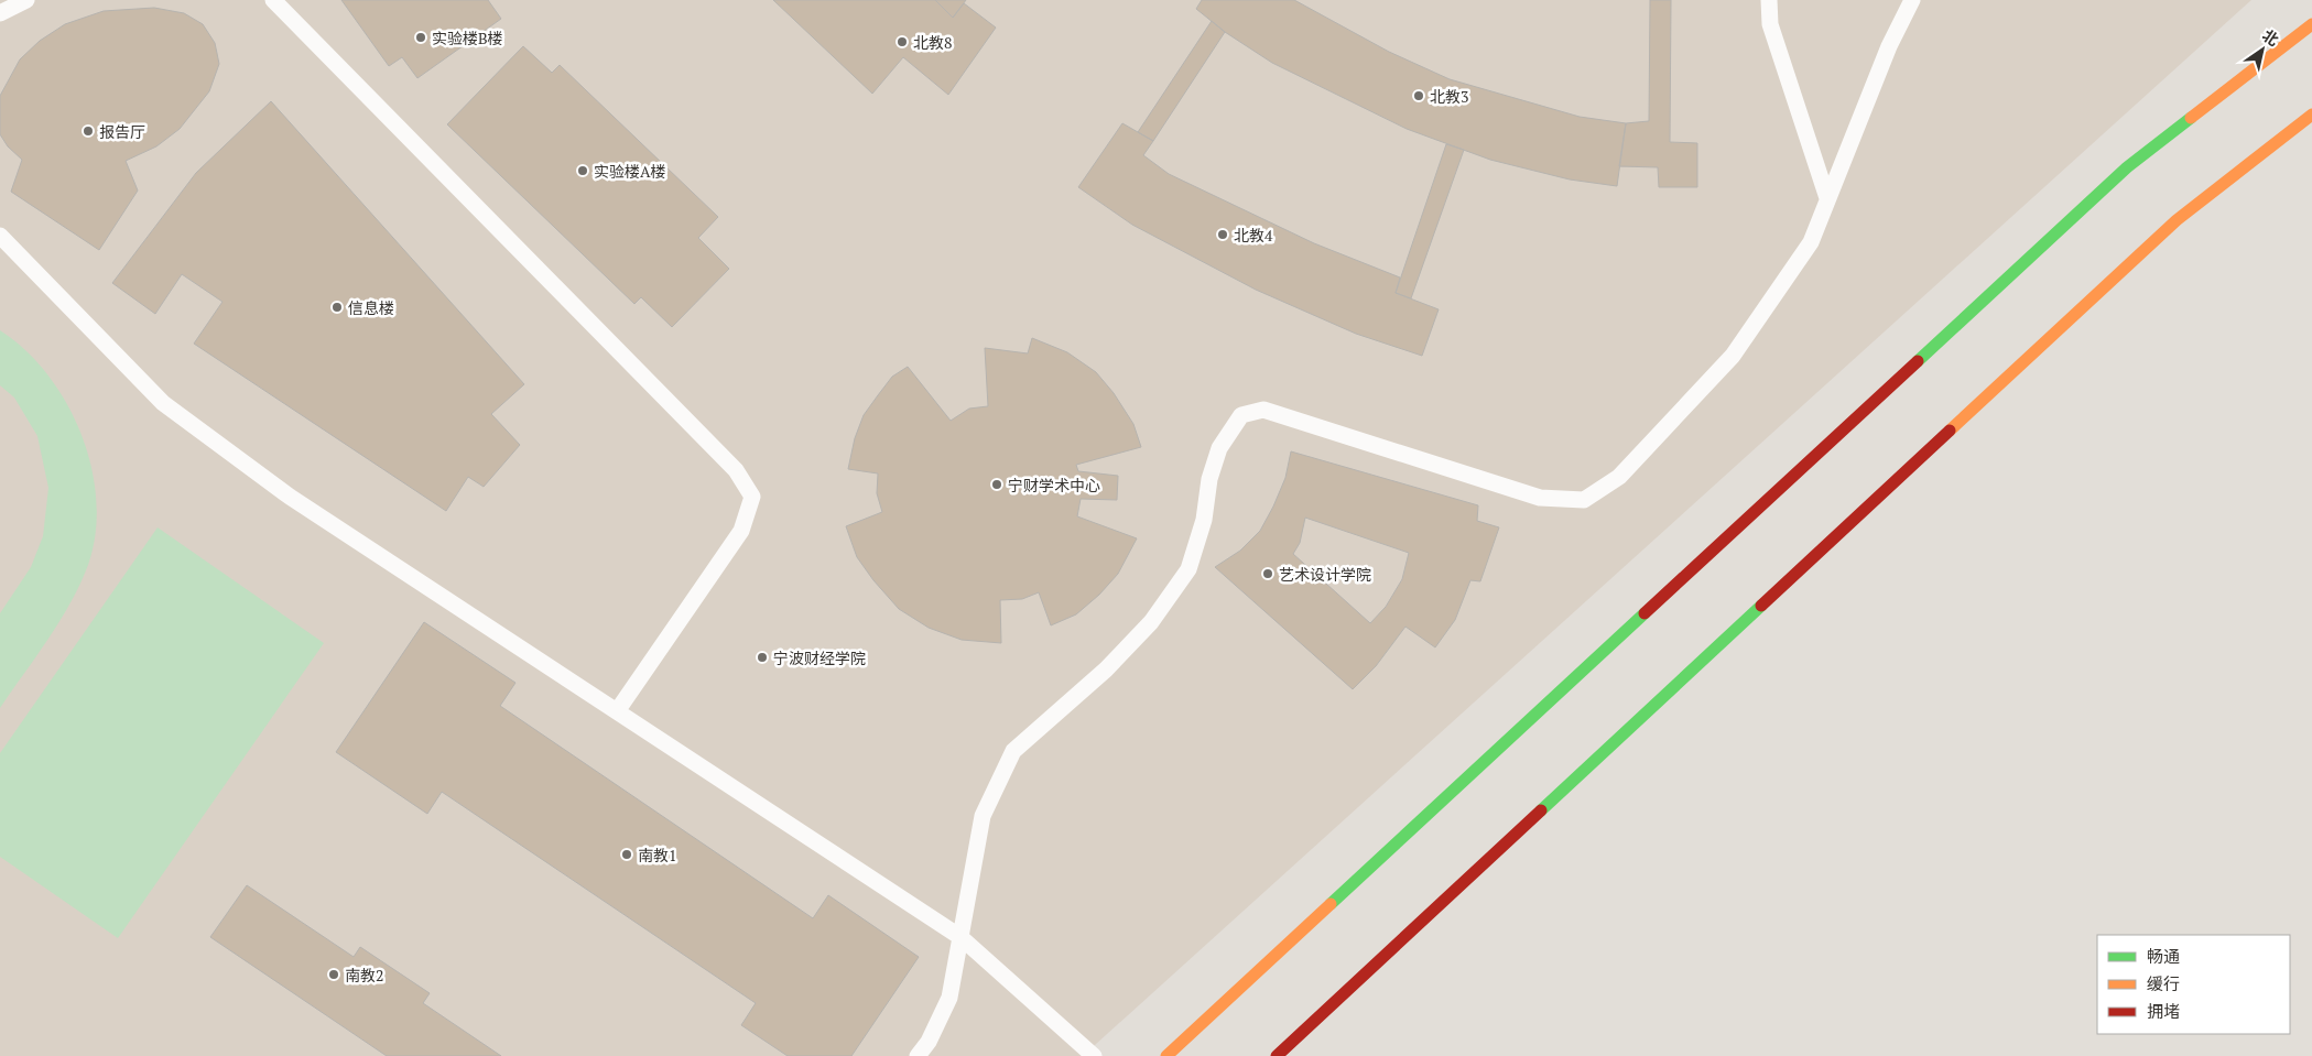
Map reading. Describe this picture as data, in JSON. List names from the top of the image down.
{
  "places": [
    "实验楼B楼",
    "北教8",
    "北教3",
    "报告厅",
    "实验楼A楼",
    "北教4",
    "信息楼",
    "宁财学术中心",
    "艺术设计学院",
    "宁波财经学院",
    "南教1",
    "南教2"
  ],
  "legend": ["畅通", "缓行", "拥堵"],
  "north": "top right"
}
